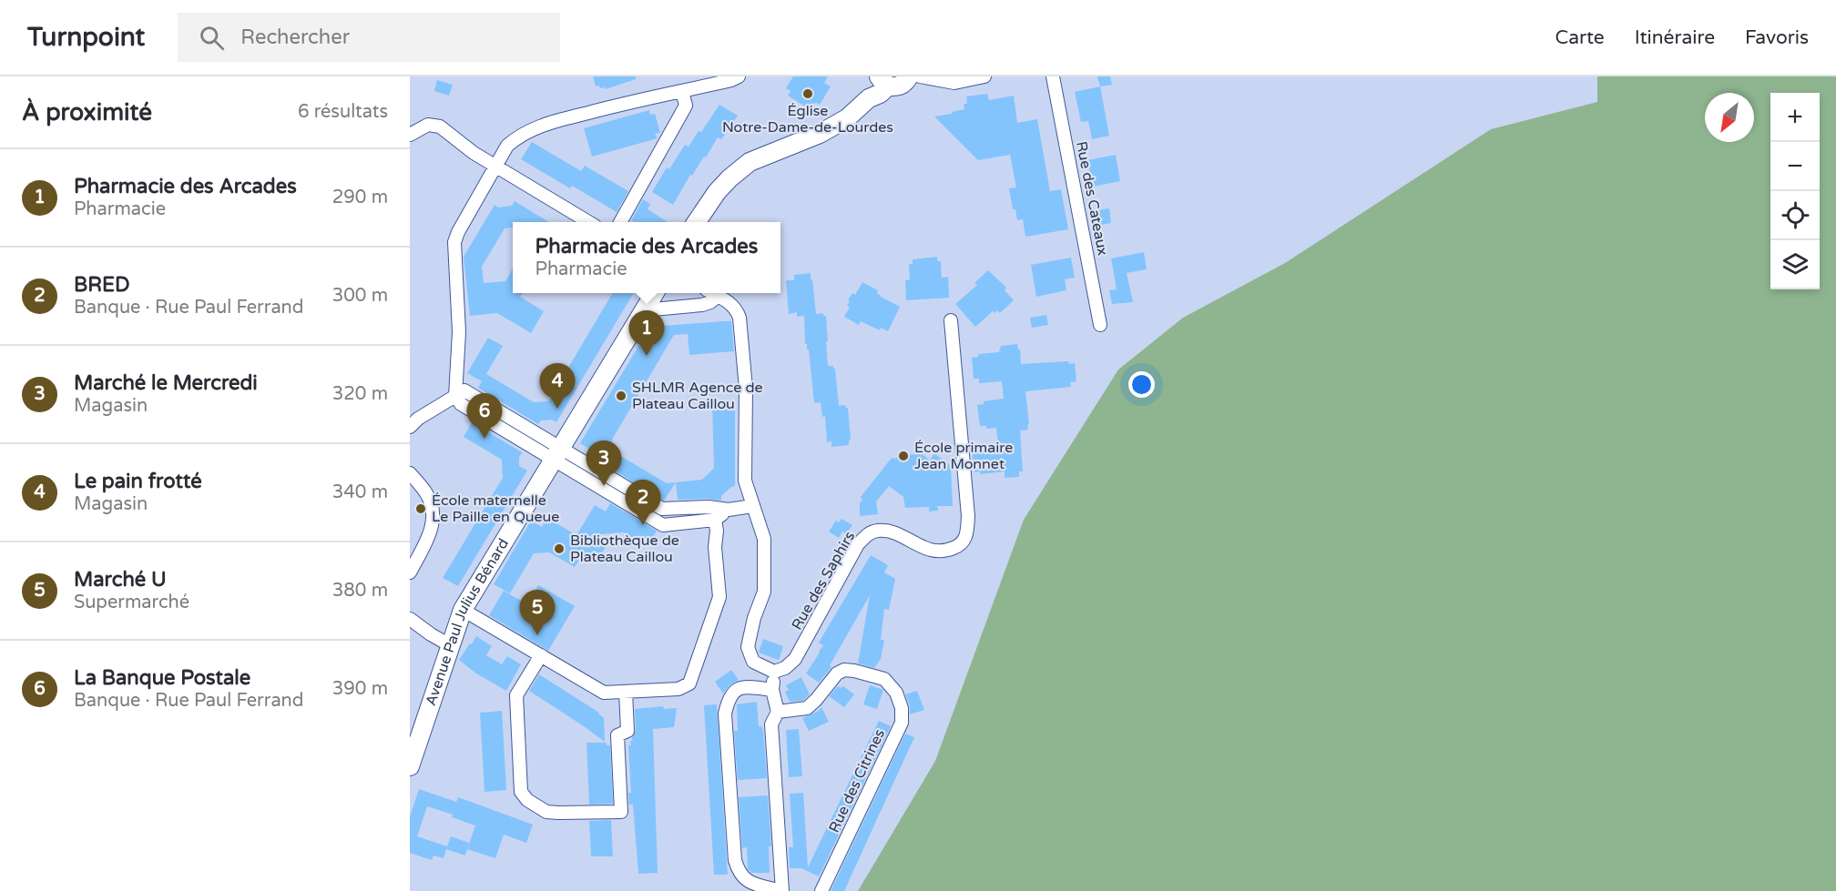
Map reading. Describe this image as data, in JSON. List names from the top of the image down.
{
  "streets": {
    "main road": ["Avenue Paul Julius Bénard"],
    "street": ["Rue des Cateaux", "Rue des Saphirs", "Rue des Citrines"]
  },
  "places": [
    "Église Notre-Dame-de-Lourdes",
    "SHLMR Agence de Plateau Caillou",
    "École primaire Jean Monnet",
    "École maternelle Le Paille en Queue",
    "Bibliothèque de Plateau Caillou"
  ],
  "north": "bottom left",
  "page": {
    "header": "Turnpoint",
    "search": "Rechercher",
    "nav": ["Carte", "Itinéraire", "Favoris"],
    "heading": ["À proximité", "6 résultats"],
    "map_buttons": ["+", "−"],
    "list": [
      {
        "mark": "1",
        "name": "Pharmacie des Arcades",
        "note": "Pharmacie",
        "value": "290 m"
      },
      {
        "mark": "2",
        "name": "BRED",
        "note": "Banque · Rue Paul Ferrand",
        "value": "300 m"
      },
      {
        "mark": "3",
        "name": "Marché le Mercredi",
        "note": "Magasin",
        "value": "320 m"
      },
      {
        "mark": "4",
        "name": "Le pain frotté",
        "note": "Magasin",
        "value": "340 m"
      },
      {
        "mark": "5",
        "name": "Marché U",
        "note": "Supermarché",
        "value": "380 m"
      },
      {
        "mark": "6",
        "name": "La Banque Postale",
        "note": "Banque · Rue Paul Ferrand",
        "value": "390 m"
      }
    ],
    "popup": ["Pharmacie des Arcades", "Pharmacie"],
    "pins": [
      "1",
      "4",
      "6",
      "3",
      "2",
      "5"
    ]
  }
}
